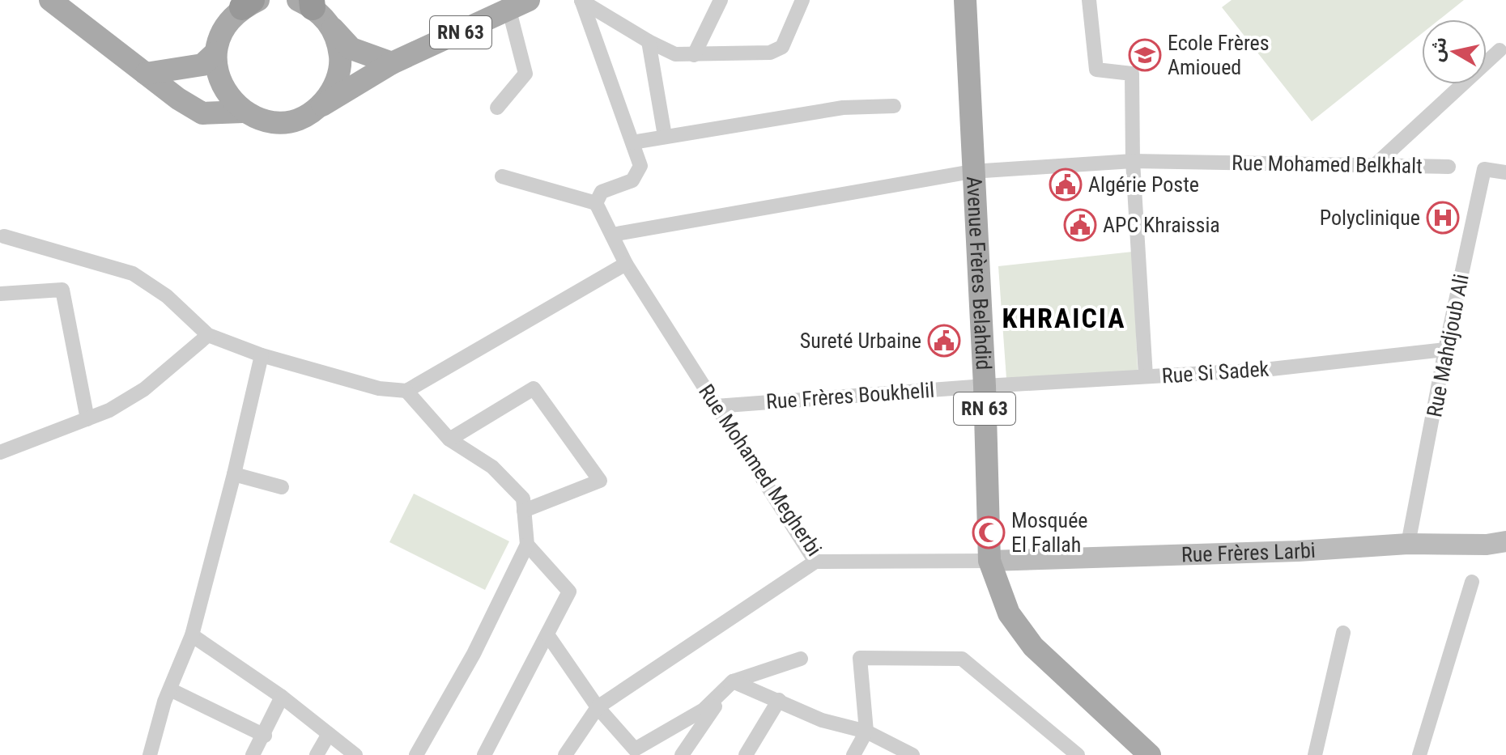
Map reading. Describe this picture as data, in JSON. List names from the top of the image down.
{
  "streets": {
    "main road": ["RN 63", "Avenue Frères Belahdid", "Rue Frères Larbi"],
    "street": [
      "Rue Mohamed Belkhalt",
      "Rue Mahdjoub Ali",
      "Rue Si Sadek",
      "Rue Frères Boukhelil",
      "Rue Mohamed Megherbi"
    ]
  },
  "crossings": [
    ["Rue Mohamed Belkhalt", "Avenue Frères Belahdid"],
    ["Rue Mohamed Belkhalt", "Rue Mohamed Megherbi"],
    ["Avenue Frères Belahdid", "Rue Si Sadek"],
    ["Avenue Frères Belahdid", "Rue Frères Boukhelil"],
    ["Avenue Frères Belahdid", "Rue Mohamed Megherbi"],
    ["Avenue Frères Belahdid", "Rue Frères Larbi"],
    ["Rue Mahdjoub Ali", "Rue Si Sadek"],
    ["Rue Mahdjoub Ali", "Rue Frères Larbi"],
    ["Rue Si Sadek", "Rue Frères Boukhelil"],
    ["Rue Frères Boukhelil", "Rue Mohamed Megherbi"],
    ["Rue Mohamed Megherbi", "Rue Frères Larbi"]
  ],
  "districts": ["KHRAICIA"],
  "places": {
    "school or university": ["Ecole Frères Amioued"],
    "public building": ["Algérie Poste", "APC Khraissia", "Sureté Urbaine"],
    "hospital": ["Polyclinique"],
    "mosque": ["Mosquée El Fallah"]
  },
  "north": "left"
}
